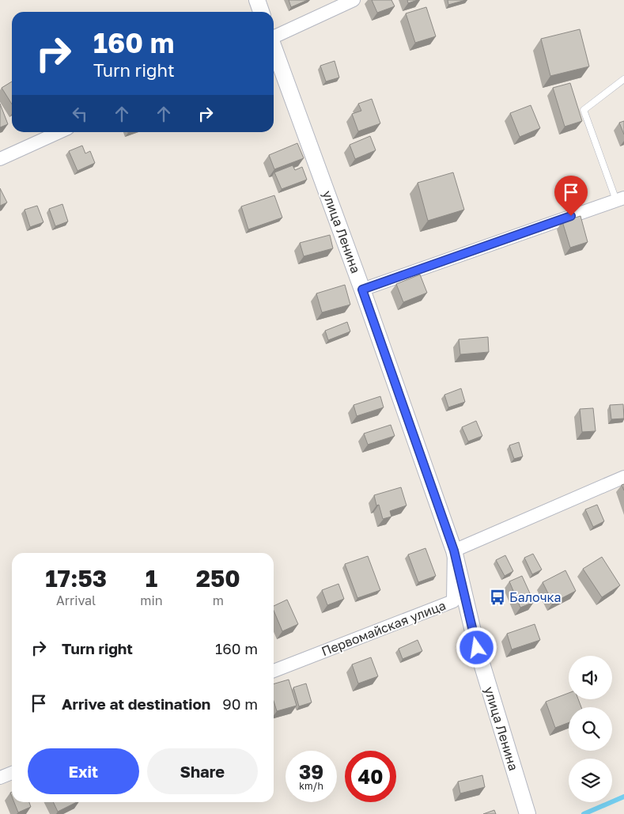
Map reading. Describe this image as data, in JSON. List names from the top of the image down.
{
  "streets": {
    "street": ["улица Ленина", "Первомайская улица"]
  },
  "crossings": [
    ["улица Ленина", "Первомайская улица"]
  ],
  "places": {
    "bus stop": ["Балочка"]
  },
  "page": {
    "turn": ["160 m", "Turn right"],
    "eta": [
      "17:53",
      "Arrival",
      "1",
      "min",
      "250",
      "m"
    ],
    "list": [
      {
        "name": "Turn right",
        "value": "160 m"
      },
      {
        "name": "Arrive at destination",
        "value": "90 m"
      }
    ],
    "buttons": ["Exit", "Share"],
    "speed": "39 km/h",
    "limit": "40"
  }
}
